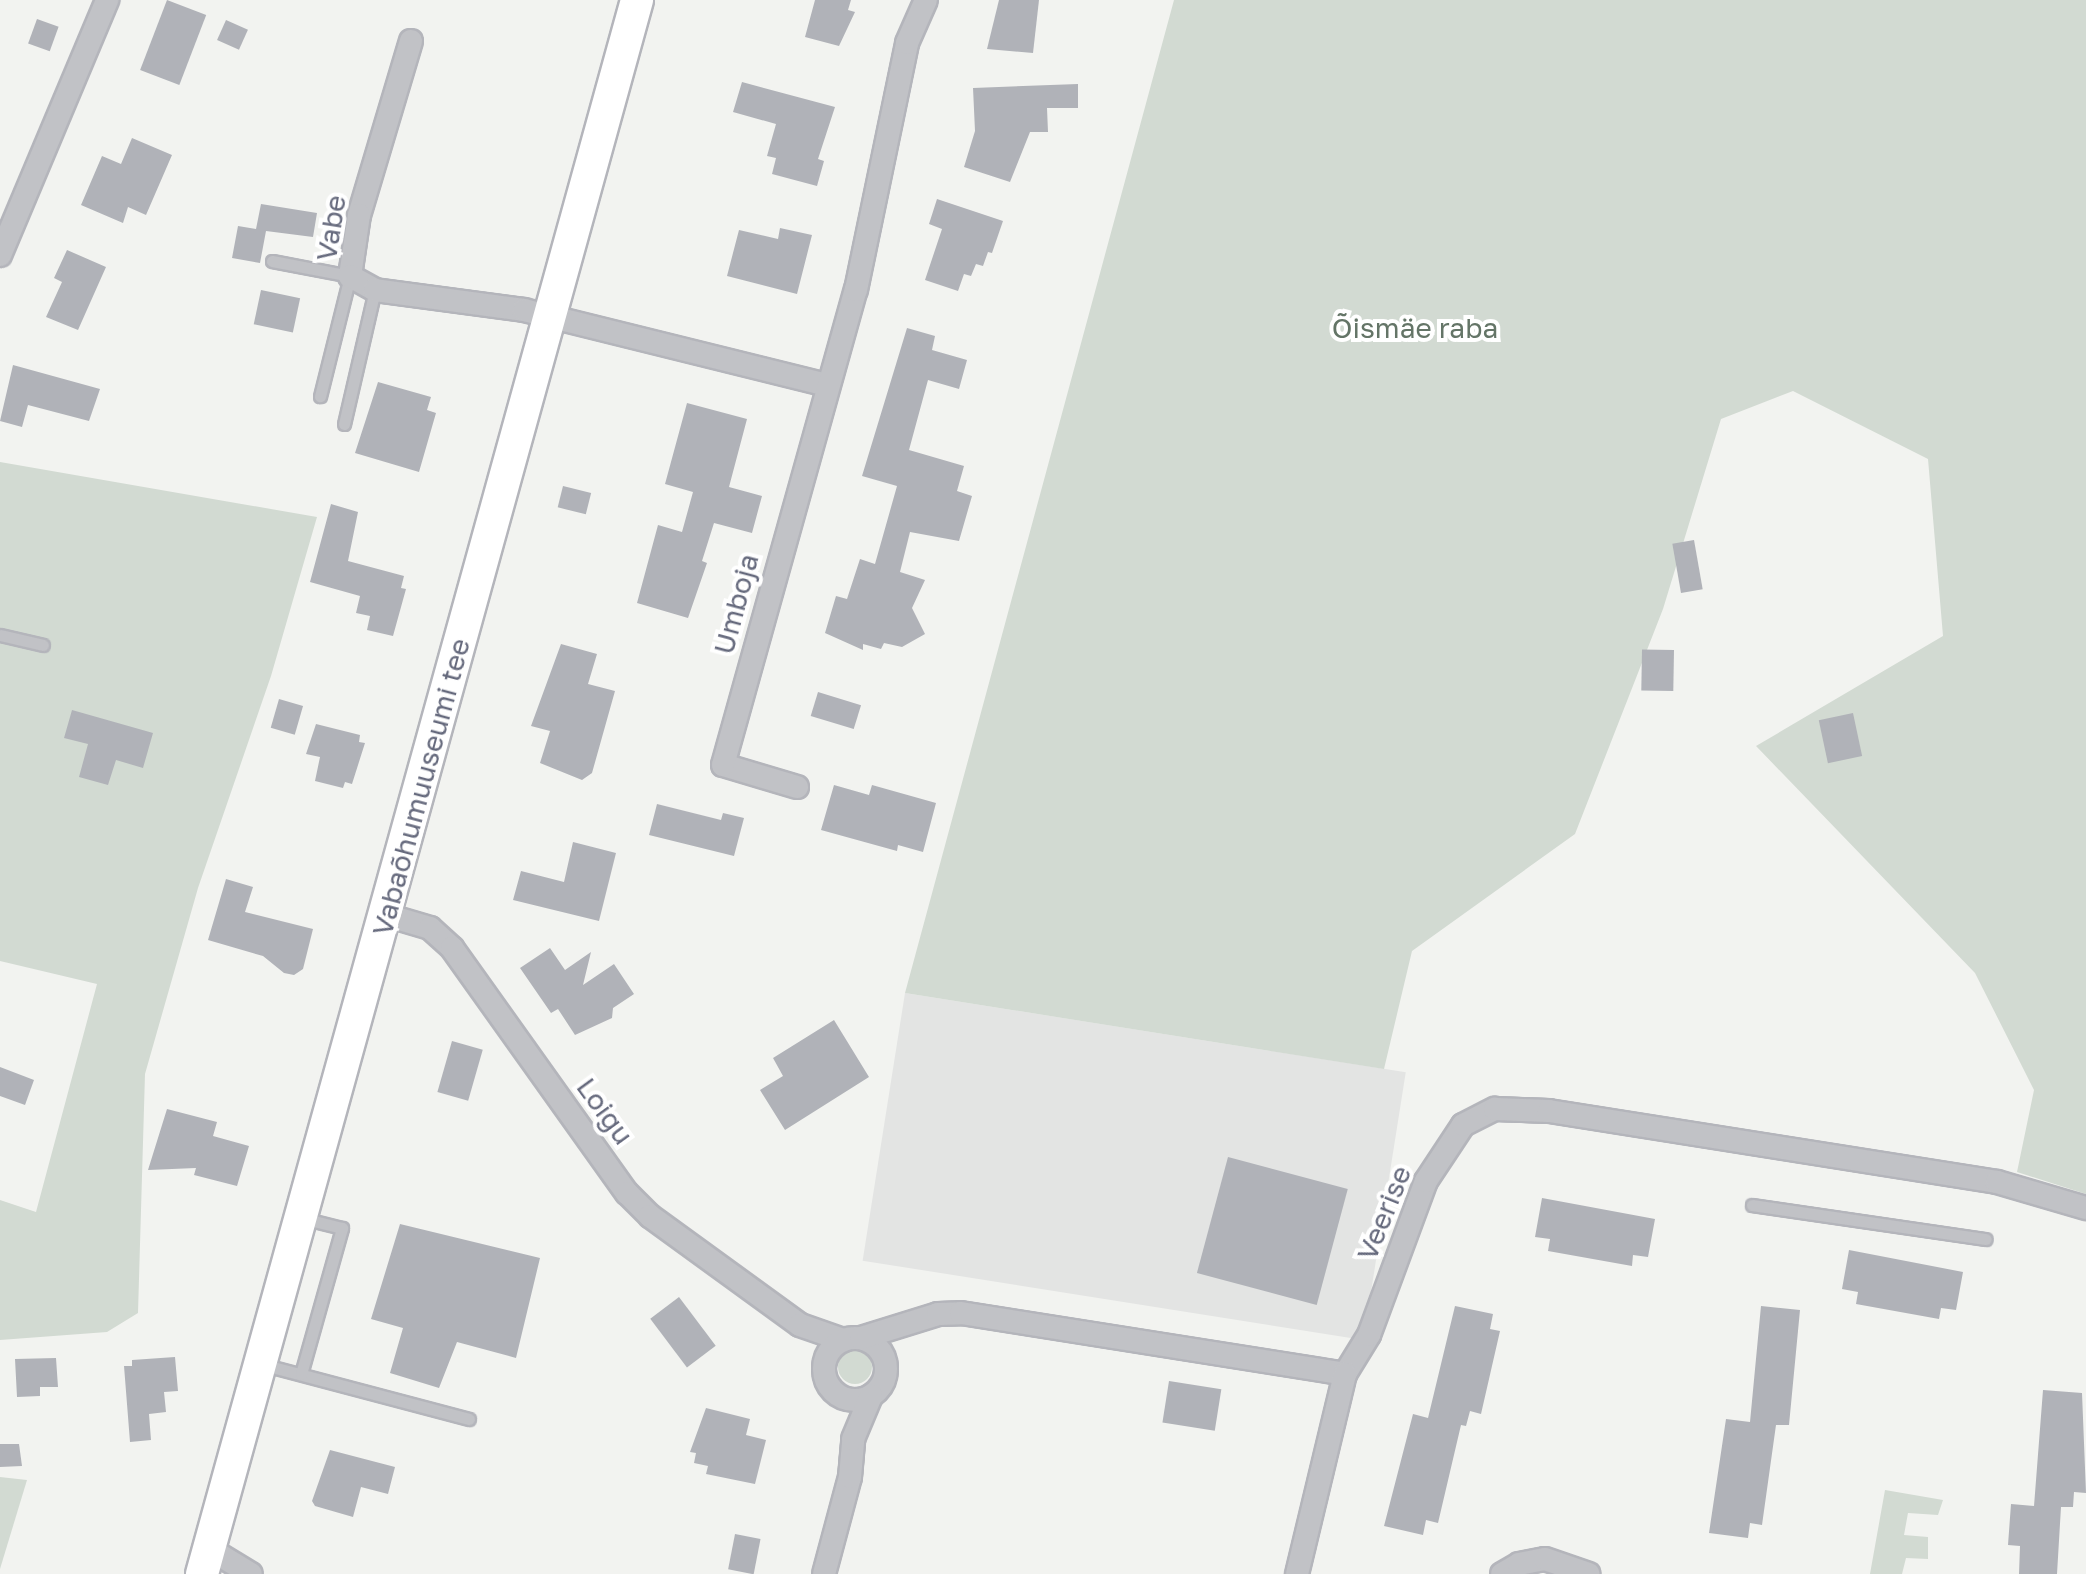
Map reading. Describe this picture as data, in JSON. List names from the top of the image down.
{
  "streets": {
    "street": [
      "Vabe",
      "Umboja",
      "Vabaõhumuuseumi tee",
      "Loigu",
      "Veerise"
    ]
  },
  "crossings": [
    ["Vabe", "Vabaõhumuuseumi tee"],
    ["Vabaõhumuuseumi tee", "Loigu"]
  ],
  "parks": ["Õismäe raba"]
}
